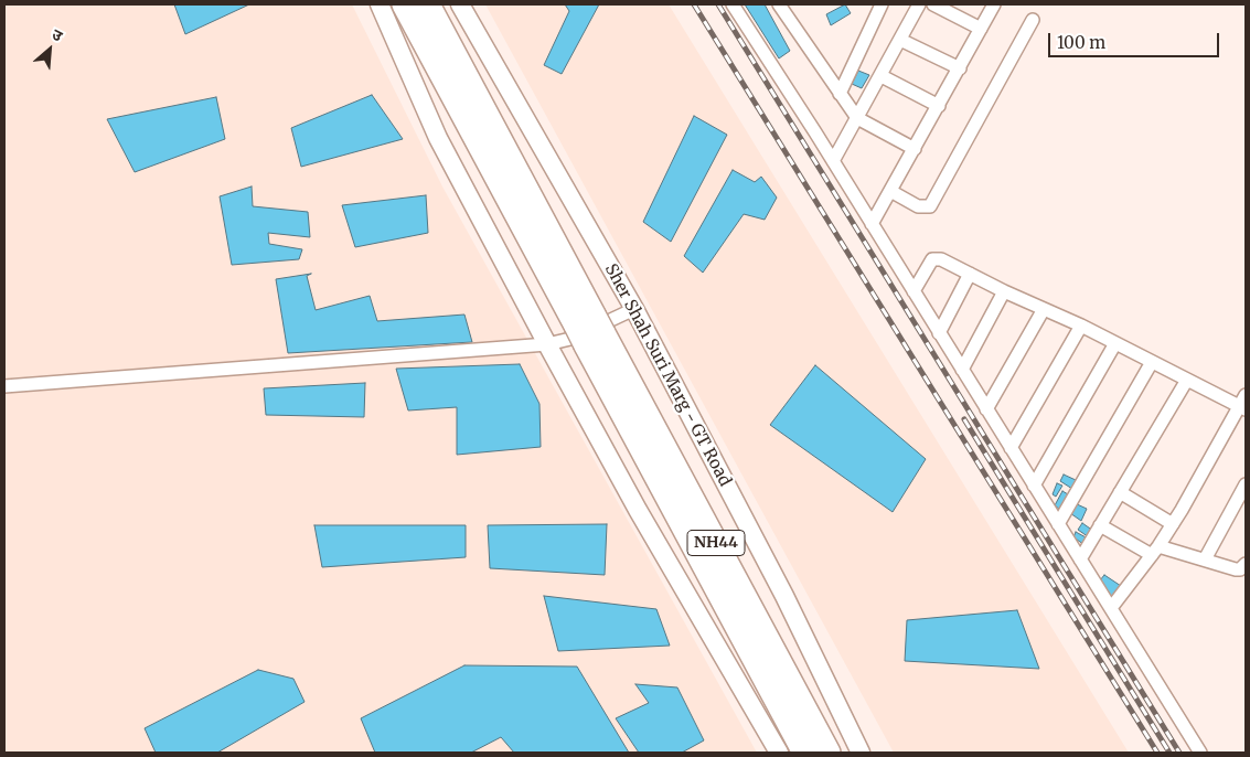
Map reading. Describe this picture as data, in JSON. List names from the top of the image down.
{
  "streets": {
    "highway": ["NH44"],
    "street": ["Sher Shah Suri Marg - GT Road"]
  },
  "scale_bar": "100 m",
  "north": "top right"
}
